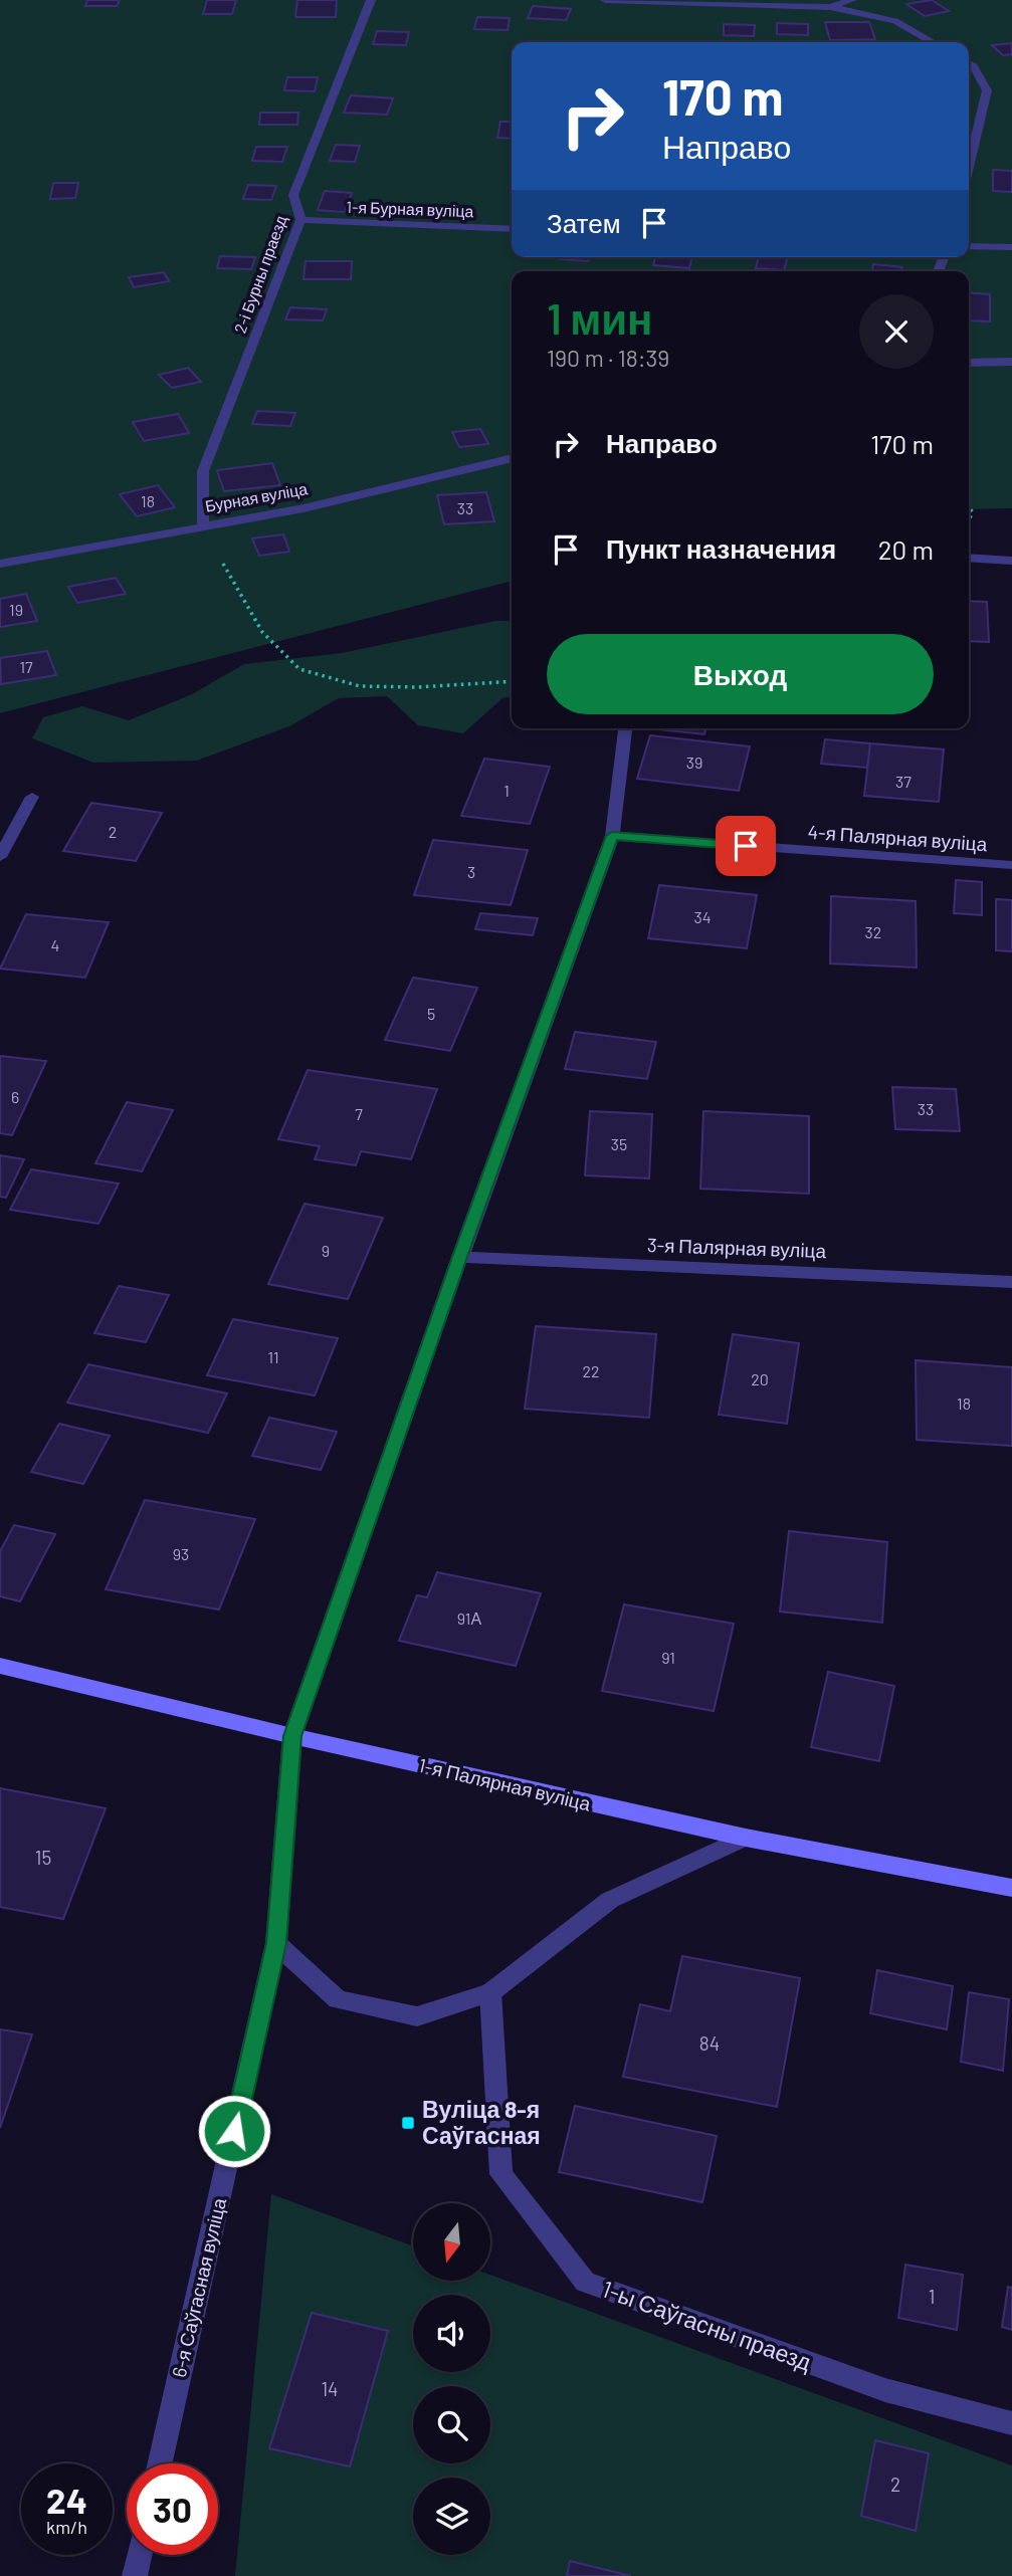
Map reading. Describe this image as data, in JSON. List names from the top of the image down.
{
  "streets": {
    "street": [
      "1-я Бурная вуліца",
      "2-і Бурны праезд",
      "Бурная вуліца",
      "4-я Палярная вуліца",
      "3-я Палярная вуліца",
      "1-я Палярная вуліца",
      "6-я Саўгасная вуліца",
      "1-ы Саўгасны праезд"
    ]
  },
  "crossings": [
    ["1-я Бурная вуліца", "2-і Бурны праезд"],
    ["2-і Бурны праезд", "Бурная вуліца"],
    ["4-я Палярная вуліца", "6-я Саўгасная вуліца"],
    ["3-я Палярная вуліца", "6-я Саўгасная вуліца"],
    ["1-я Палярная вуліца", "6-я Саўгасная вуліца"]
  ],
  "places": {
    "transit": ["Вуліца 8-я Саўгасная"]
  },
  "house_numbers": [
    "18",
    "33",
    "19",
    "17",
    "39",
    "37",
    "1",
    "2",
    "3",
    "34",
    "32",
    "4",
    "5",
    "6",
    "33",
    "7",
    "35",
    "9",
    "11",
    "22",
    "20",
    "18",
    "93",
    "91А",
    "91",
    "15",
    "84",
    "1",
    "14",
    "2"
  ],
  "north": "bottom",
  "page": {
    "turn": ["170 m", "Направо"],
    "then": "Затем",
    "heading": ["1 мин", "190 m · 18:39"],
    "list": [
      {
        "name": "Направо",
        "value": "170 m"
      },
      {
        "name": "Пункт назначения",
        "value": "20 m"
      }
    ],
    "buttons": "Выход",
    "speed": "24 km/h",
    "limit": "30"
  }
}
